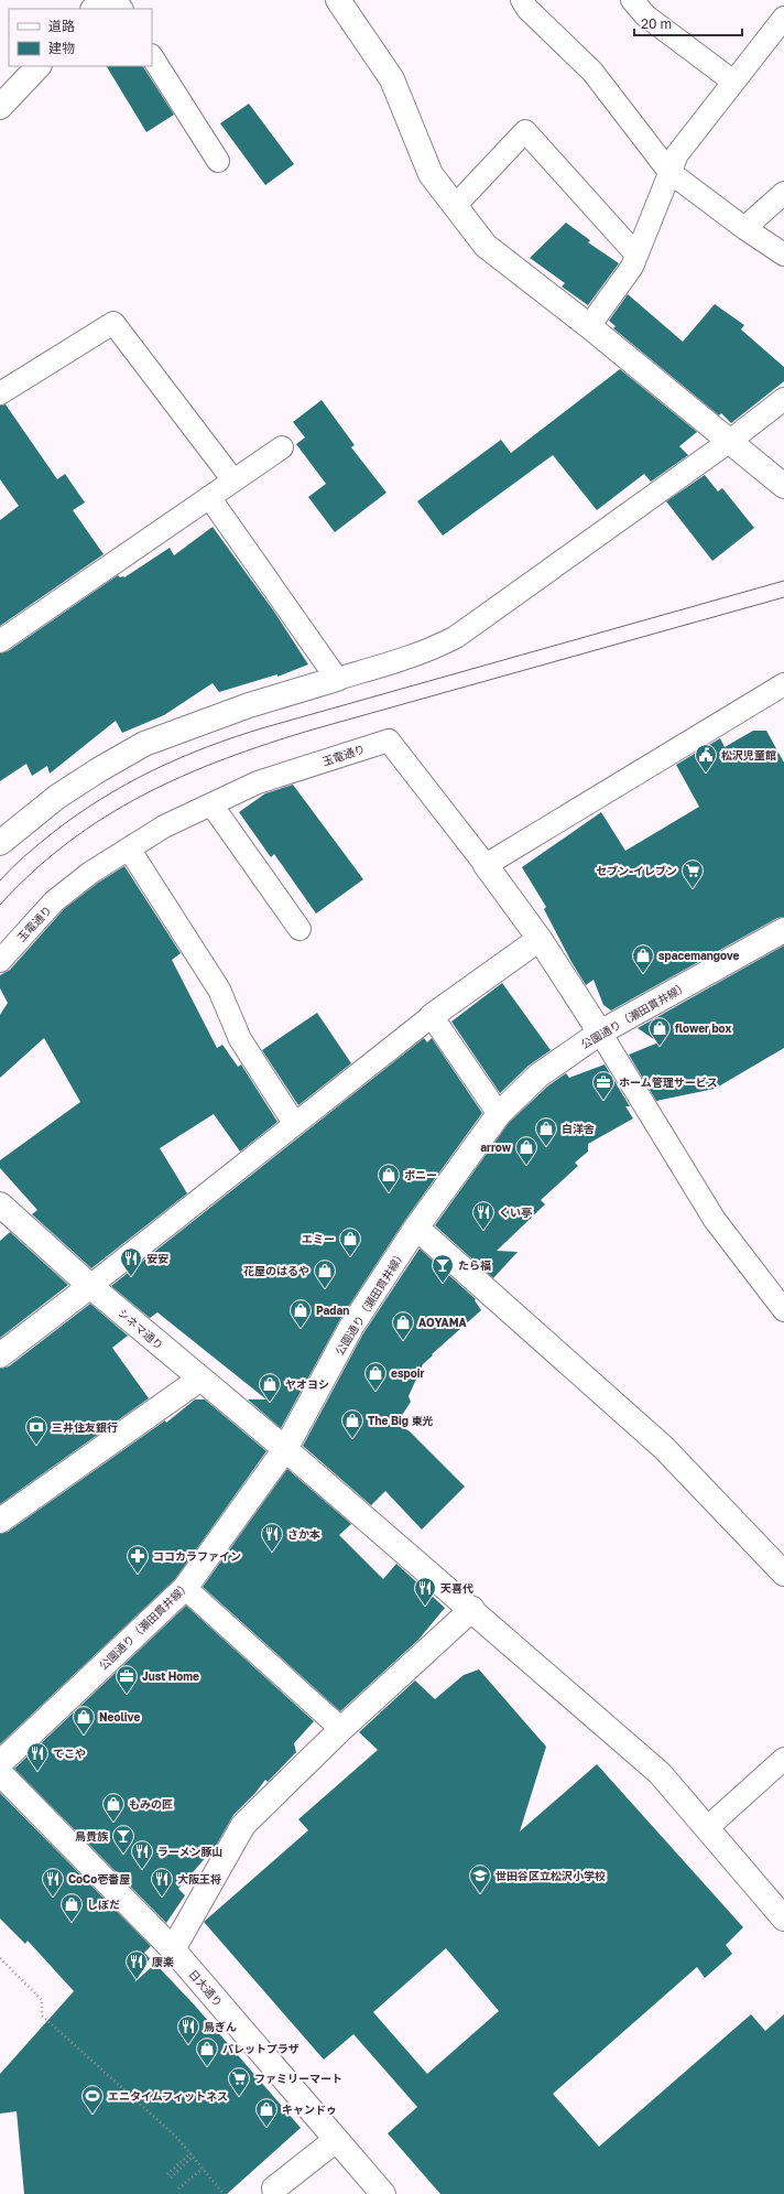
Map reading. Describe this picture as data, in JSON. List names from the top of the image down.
{
  "streets": {
    "street": [
      "玉電通り",
      "公園通り（瀬田貫井線）",
      "シネマ通り",
      "日大通り"
    ]
  },
  "crossings": [
    ["玉電通り", "公園通り（瀬田貫井線）"],
    ["公園通り（瀬田貫井線）", "シネマ通り"]
  ],
  "places": {
    "public building": ["松沢児童館"],
    "supermarket": ["セブン-イレブン", "ファミリーマート"],
    "shop": [
      "spacemangove",
      "flower box",
      "白洋舎",
      "arrow",
      "ポニー",
      "エミー",
      "花屋のはるや",
      "Padan",
      "AOYAMA",
      "espoir",
      "ヤオヨシ",
      "The Big 東光",
      "Neolive",
      "もみの匠",
      "しぽだ",
      "パレットプラザ",
      "キャンドゥ"
    ],
    "office": ["ホーム管理サービス", "Just Home"],
    "restaurant": [
      "くい亭",
      "安安",
      "さか本",
      "天喜代",
      "てこや",
      "ラーメン豚山",
      "CoCo壱番屋",
      "大阪王将",
      "康楽",
      "鳥ぎん"
    ],
    "bar": ["たら福", "鳥貴族"],
    "bank": ["三井住友銀行"],
    "pharmacy": ["ココカラファイン"],
    "school or university": ["世田谷区立松沢小学校"],
    "sports": ["エニタイムフィットネス"]
  },
  "legend": ["道路", "建物"],
  "scale_bar": "20 m"
}
